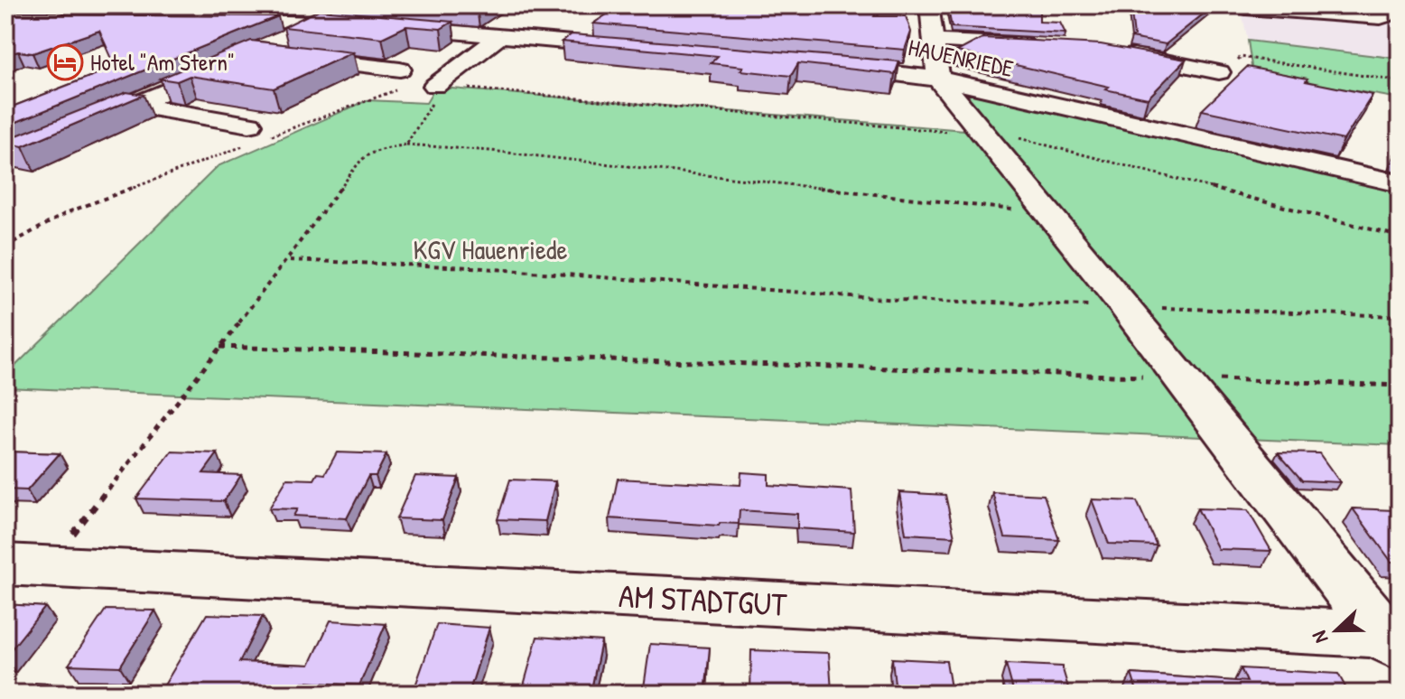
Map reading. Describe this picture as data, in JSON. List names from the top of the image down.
{
  "streets": {
    "street": ["HAUENRIEDE", "AM STADTGUT"]
  },
  "parks": ["KGV Hauenriede"],
  "places": {
    "hotel": ["Hotel \"Am Stern\""]
  },
  "north": "left"
}
